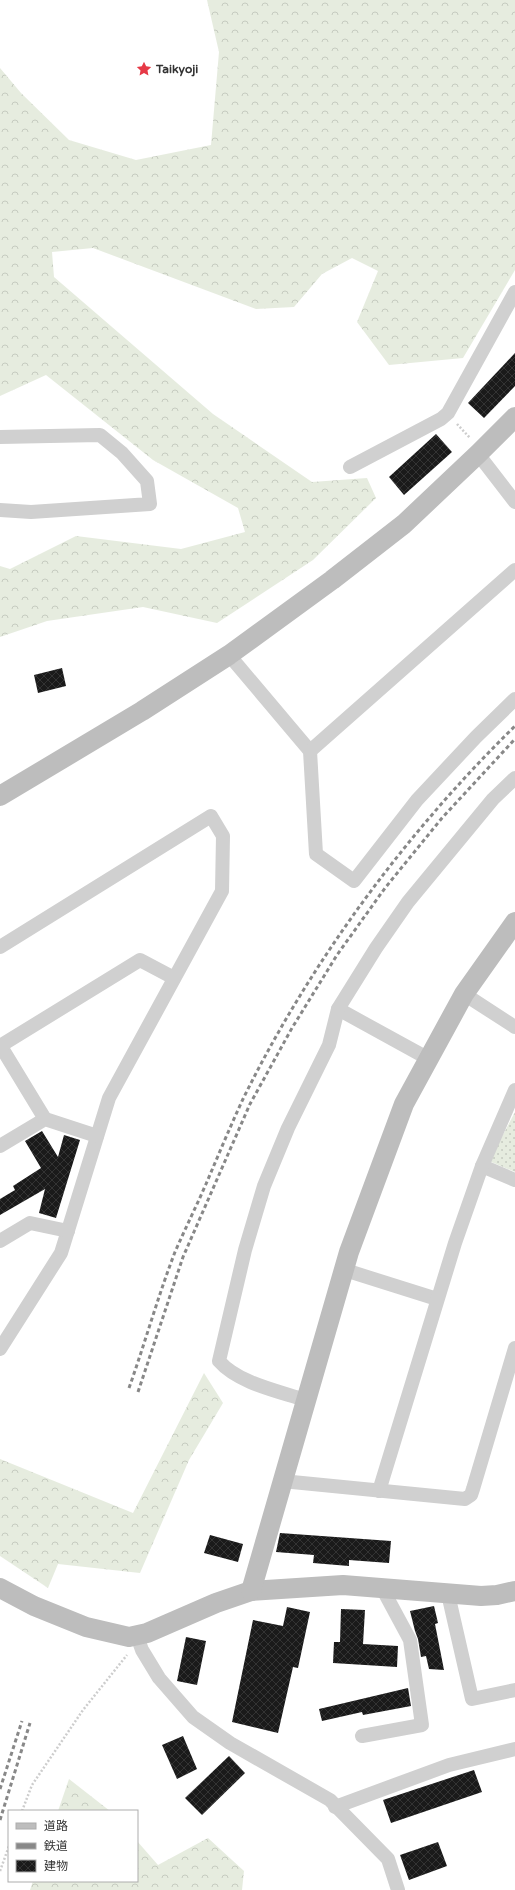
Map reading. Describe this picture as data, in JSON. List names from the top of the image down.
{
  "places": {
    "place": ["Taikyoji"]
  },
  "legend": ["道路", "鉄道", "建物"]
}
